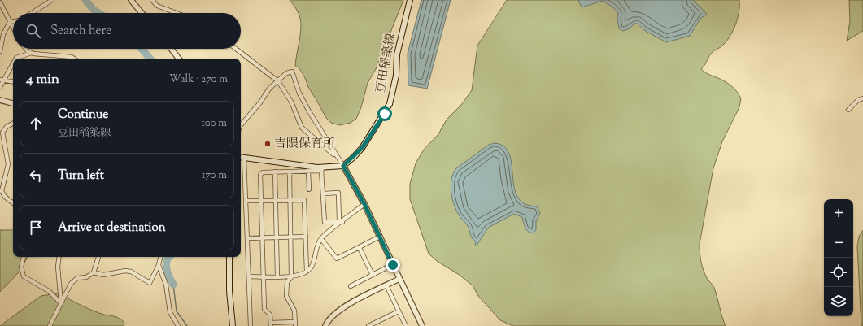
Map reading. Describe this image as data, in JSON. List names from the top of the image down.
{
  "streets": {
    "main road": ["豆田稲築線"]
  },
  "places": ["吉隈保育所"],
  "page": {
    "search": "Search here",
    "heading": ["4 min", "Walk · 270 m"],
    "list": [
      ["Continue", "豆田稲築線", "100 m"],
      ["Turn left", "170 m"],
      "Arrive at destination"
    ],
    "map_buttons": ["+", "−"]
  }
}
